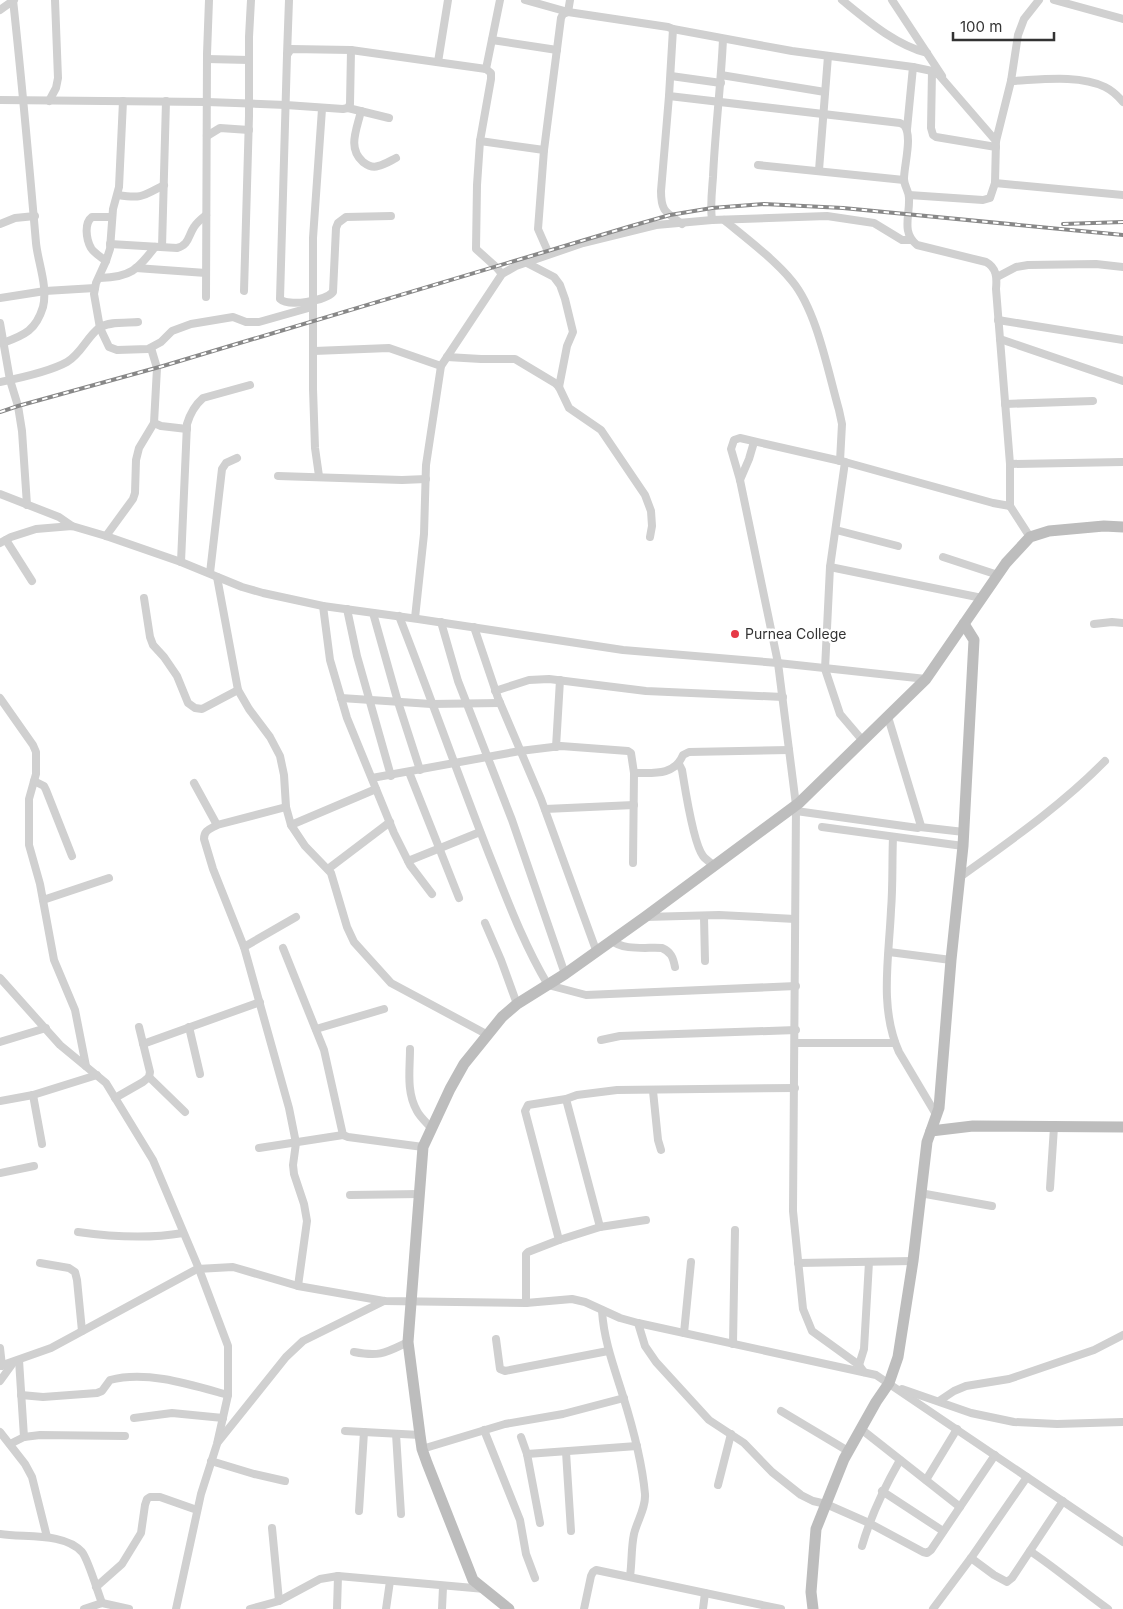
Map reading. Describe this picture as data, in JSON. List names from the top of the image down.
{
  "places": ["Purnea College"],
  "scale_bar": "100 m"
}
